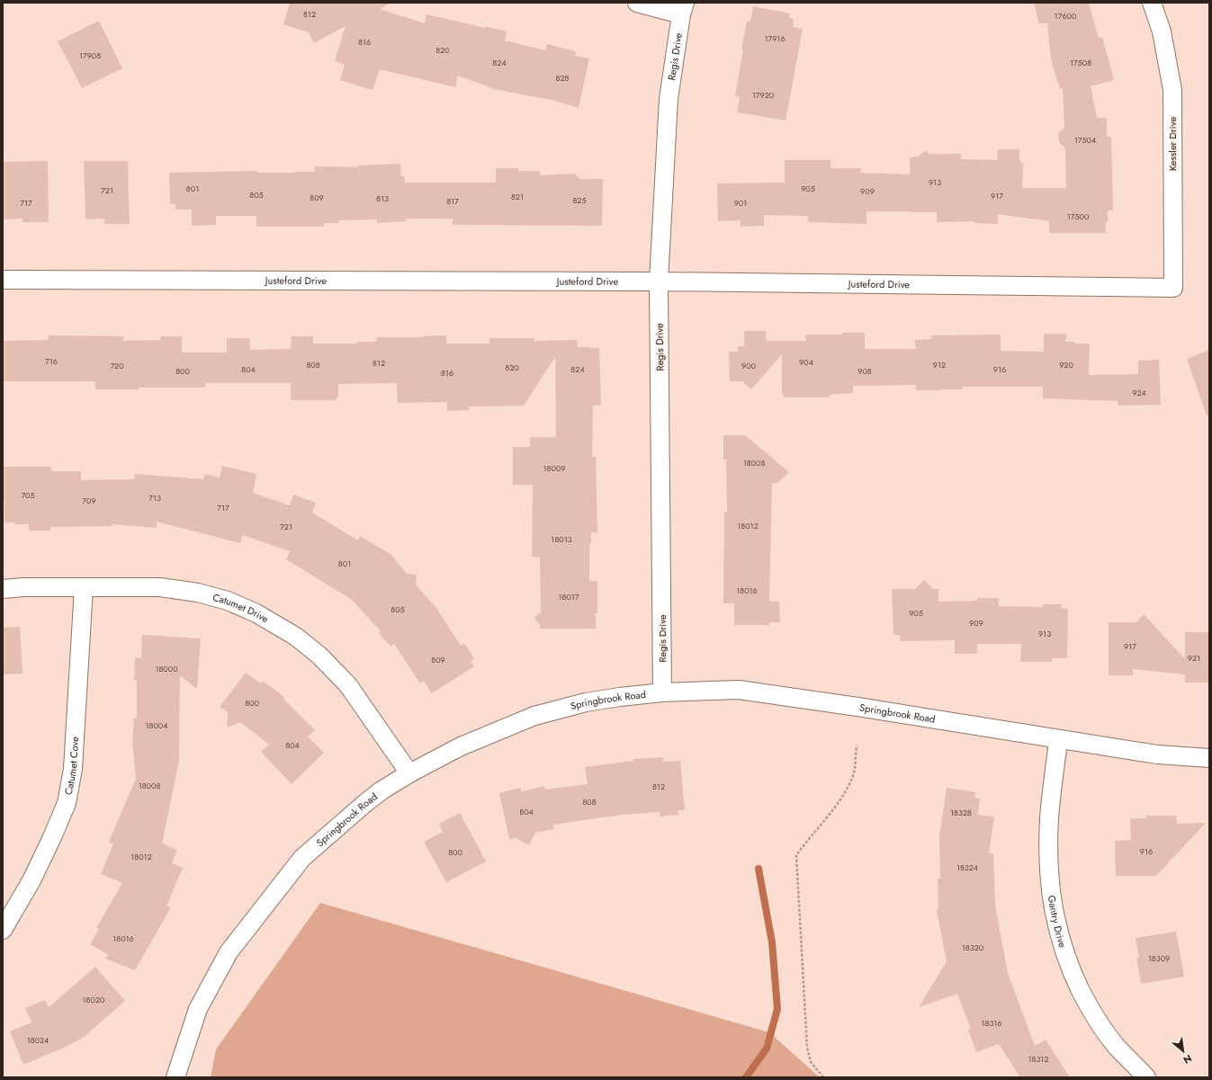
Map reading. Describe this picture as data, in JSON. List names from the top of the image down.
{
  "streets": {
    "street": [
      "Regis Drive",
      "Kessler Drive",
      "Justeford Drive",
      "Catumet Drive",
      "Springbrook Road",
      "Catumet Cove",
      "Gantry Drive"
    ]
  },
  "crossings": [
    ["Regis Drive", "Justeford Drive"],
    ["Regis Drive", "Springbrook Road"],
    ["Kessler Drive", "Justeford Drive"],
    ["Catumet Drive", "Springbrook Road"],
    ["Catumet Drive", "Catumet Cove"],
    ["Springbrook Road", "Gantry Drive"]
  ],
  "house_numbers": [
    "812",
    "17600",
    "17916",
    "816",
    "820",
    "17908",
    "824",
    "17508",
    "828",
    "17920",
    "17504",
    "913",
    "801",
    "905",
    "721",
    "909",
    "805",
    "917",
    "821",
    "809",
    "813",
    "825",
    "817",
    "717",
    "901",
    "17500",
    "716",
    "904",
    "812",
    "808",
    "912",
    "920",
    "720",
    "900",
    "820",
    "804",
    "824",
    "916",
    "800",
    "908",
    "816",
    "924",
    "18008",
    "18009",
    "705",
    "713",
    "709",
    "717",
    "18012",
    "721",
    "18013",
    "801",
    "18016",
    "18017",
    "805",
    "905",
    "909",
    "913",
    "917",
    "921",
    "809",
    "18000",
    "800",
    "18004",
    "804",
    "18008",
    "812",
    "808",
    "804",
    "18328",
    "916",
    "800",
    "18012",
    "18324",
    "18016",
    "18320",
    "18309",
    "18020",
    "18316",
    "18024",
    "18312"
  ],
  "north": "bottom right"
}
